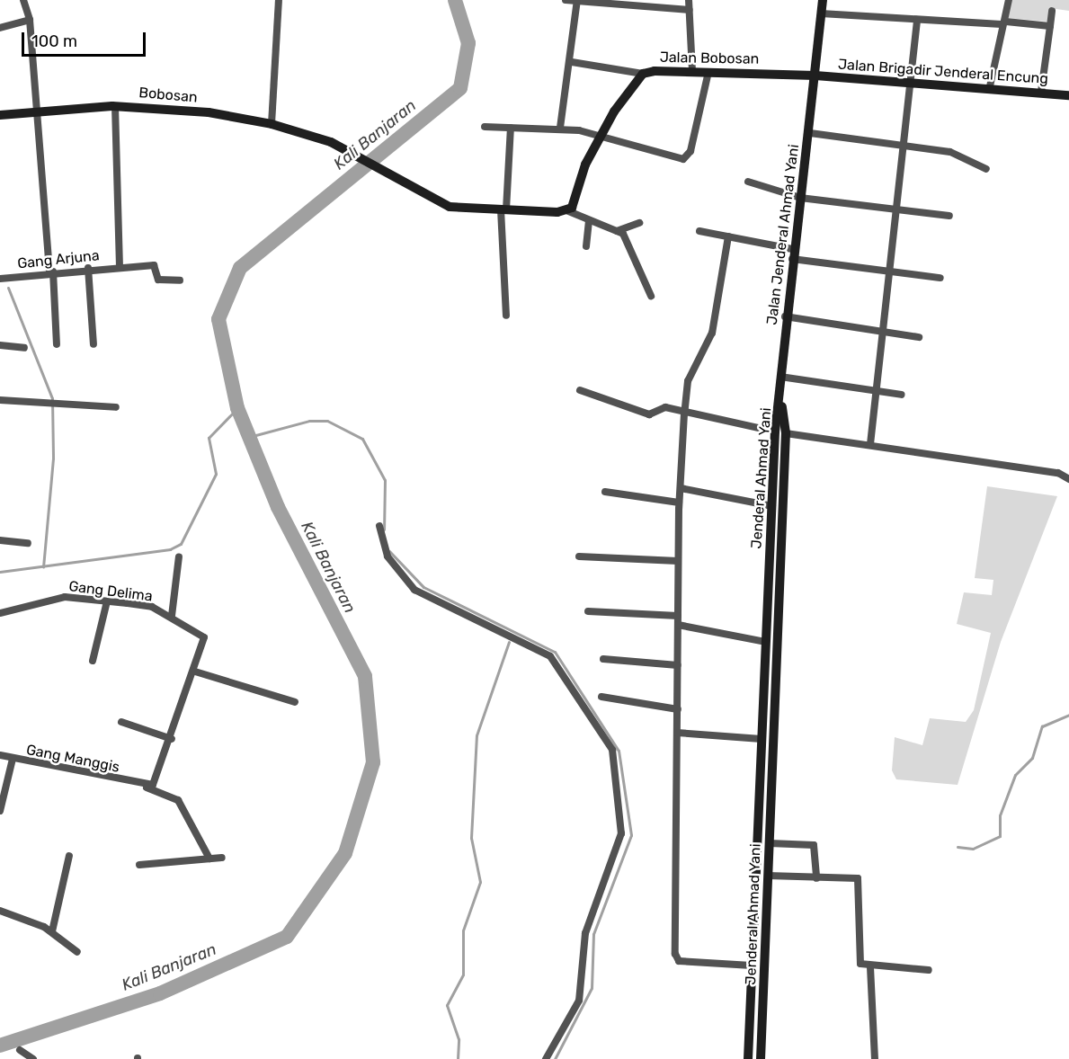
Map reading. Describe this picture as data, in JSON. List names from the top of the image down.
{
  "streets": {
    "main road": [
      "Jalan Bobosan",
      "Jalan Brigadir Jenderal Encung",
      "Bobosan",
      "Jalan Jenderal Ahmad Yani",
      "Jenderal Ahmad Yani"
    ],
    "street": ["Gang Arjuna", "Gang Delima", "Gang Manggis"]
  },
  "crossings": [
    ["Jalan Bobosan", "Jalan Brigadir Jenderal Encung"],
    ["Jalan Bobosan", "Jalan Jenderal Ahmad Yani"],
    ["Jalan Brigadir Jenderal Encung", "Jalan Jenderal Ahmad Yani"],
    ["Jalan Jenderal Ahmad Yani", "Jenderal Ahmad Yani"],
    ["Gang Delima", "Gang Manggis"]
  ],
  "water": ["Kali Banjaran"],
  "scale_bar": "100 m"
}
